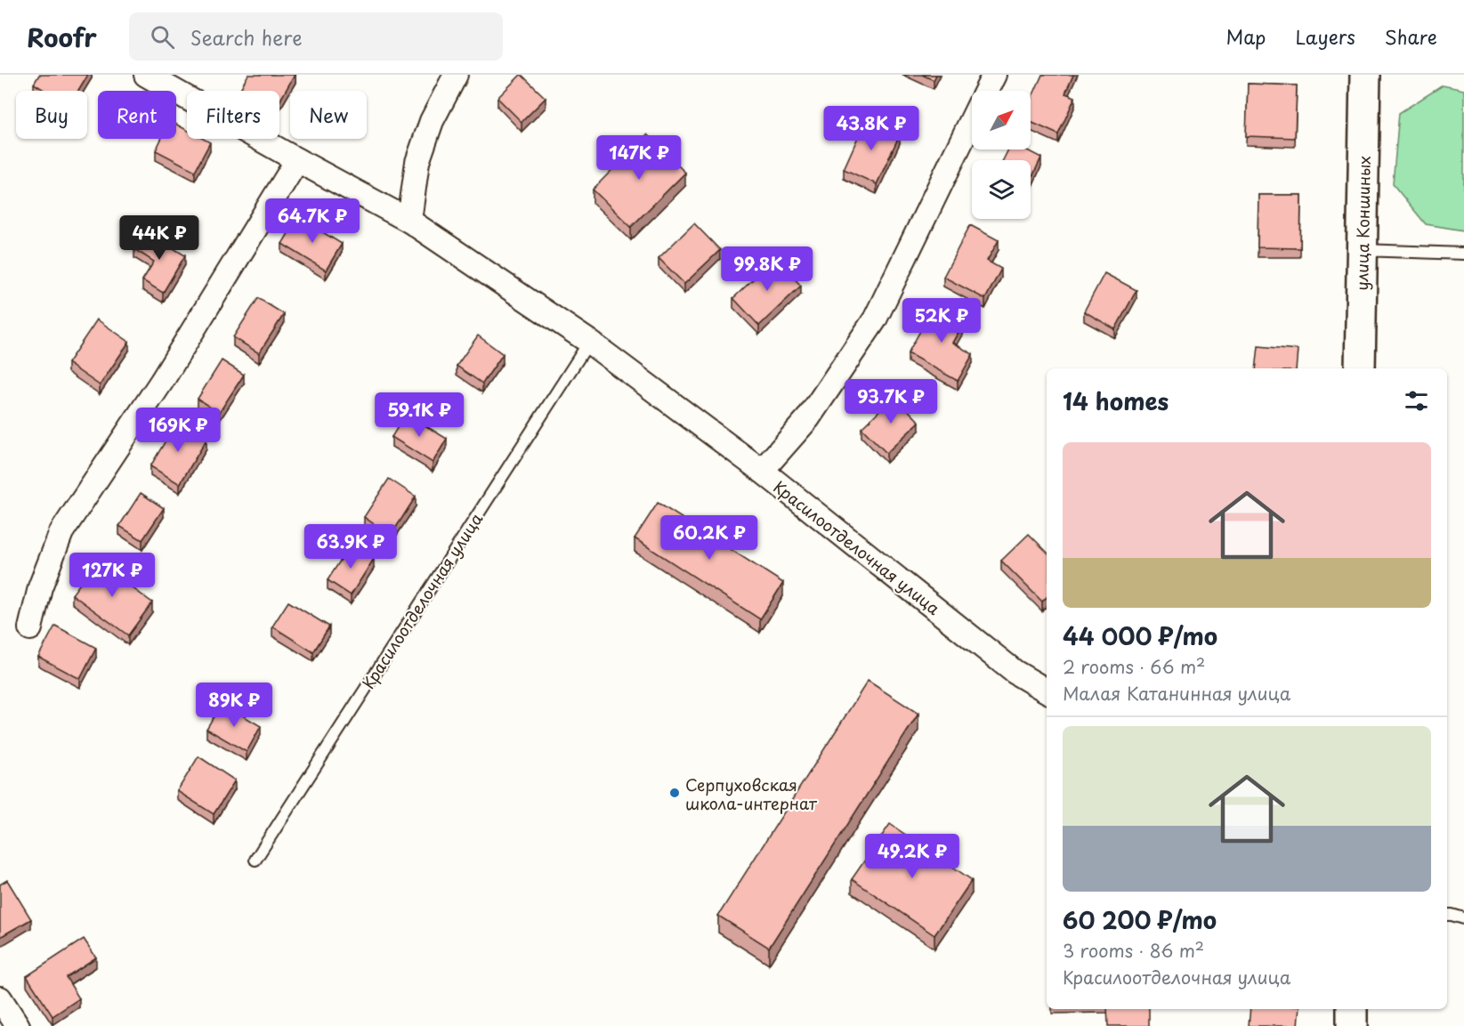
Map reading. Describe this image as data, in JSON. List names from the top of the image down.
{
  "streets": {
    "main road": ["улица Коншиных"],
    "street": ["Красилоотделочная улица"]
  },
  "places": ["Серпуховская школа-интернат"],
  "north": "top right",
  "page": {
    "header": "Roofr",
    "search": "Search here",
    "nav": ["Map", "Layers", "Share"],
    "chip": [
      "Buy",
      "Rent",
      "Filters",
      "New"
    ],
    "price": [
      "43.8K ₽",
      "147K ₽",
      "64.7K ₽",
      "44K ₽",
      "99.8K ₽",
      "52K ₽",
      "93.7K ₽",
      "59.1K ₽",
      "169K ₽",
      "60.2K ₽",
      "63.9K ₽",
      "127K ₽",
      "89K ₽",
      "49.2K ₽"
    ],
    "heading": "14 homes",
    "list": [
      {
        "name": "44 000 ₽/mo",
        "note": "2 rooms · 66 m² · Малая Катанинная улица"
      },
      {
        "name": "60 200 ₽/mo",
        "note": "3 rooms · 86 m² · Красилоотделочная улица"
      }
    ]
  }
}
